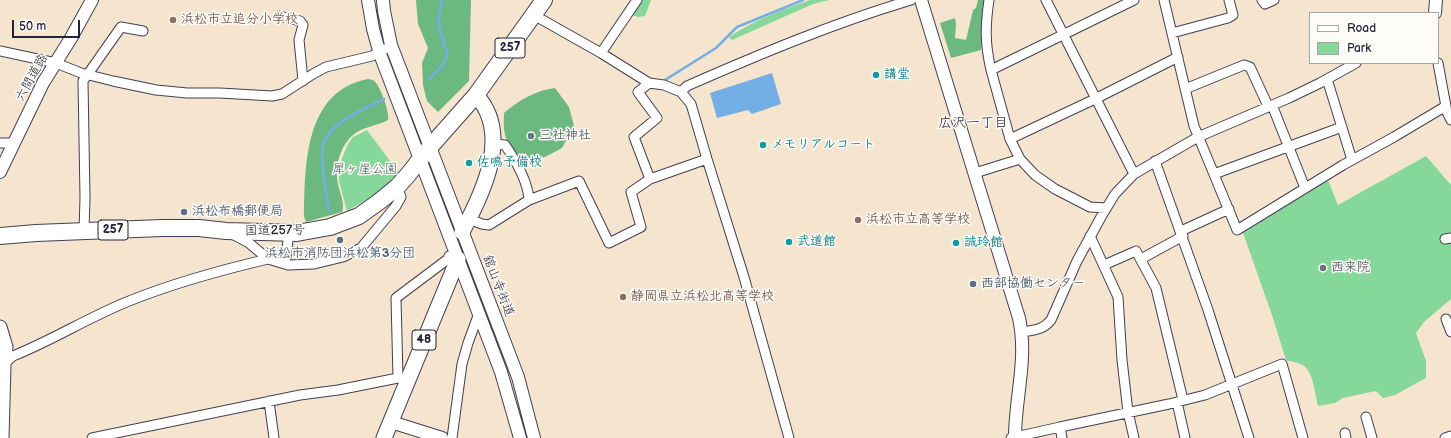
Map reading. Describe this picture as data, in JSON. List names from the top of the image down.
{
  "streets": {
    "highway": ["257", "国道257号"],
    "main road": ["48"],
    "street": ["六間道路", "舘山寺街道"]
  },
  "crossings": [
    ["国道257号", "舘山寺街道"]
  ],
  "districts": ["広沢一丁目"],
  "parks": ["犀ヶ崖公園"],
  "places": [
    "浜松市立追分小学校",
    "講堂",
    "三社神社",
    "メモリアルコート",
    "佐鳴予備校",
    "浜松布橋郵便局",
    "浜松市立高等学校",
    "浜松市消防団浜松第3分団",
    "武道館",
    "誠玲館",
    "西来院",
    "西部協働センター",
    "静岡県立浜松北高等学校"
  ],
  "legend": ["Road", "Park"],
  "scale_bar": "50 m"
}
